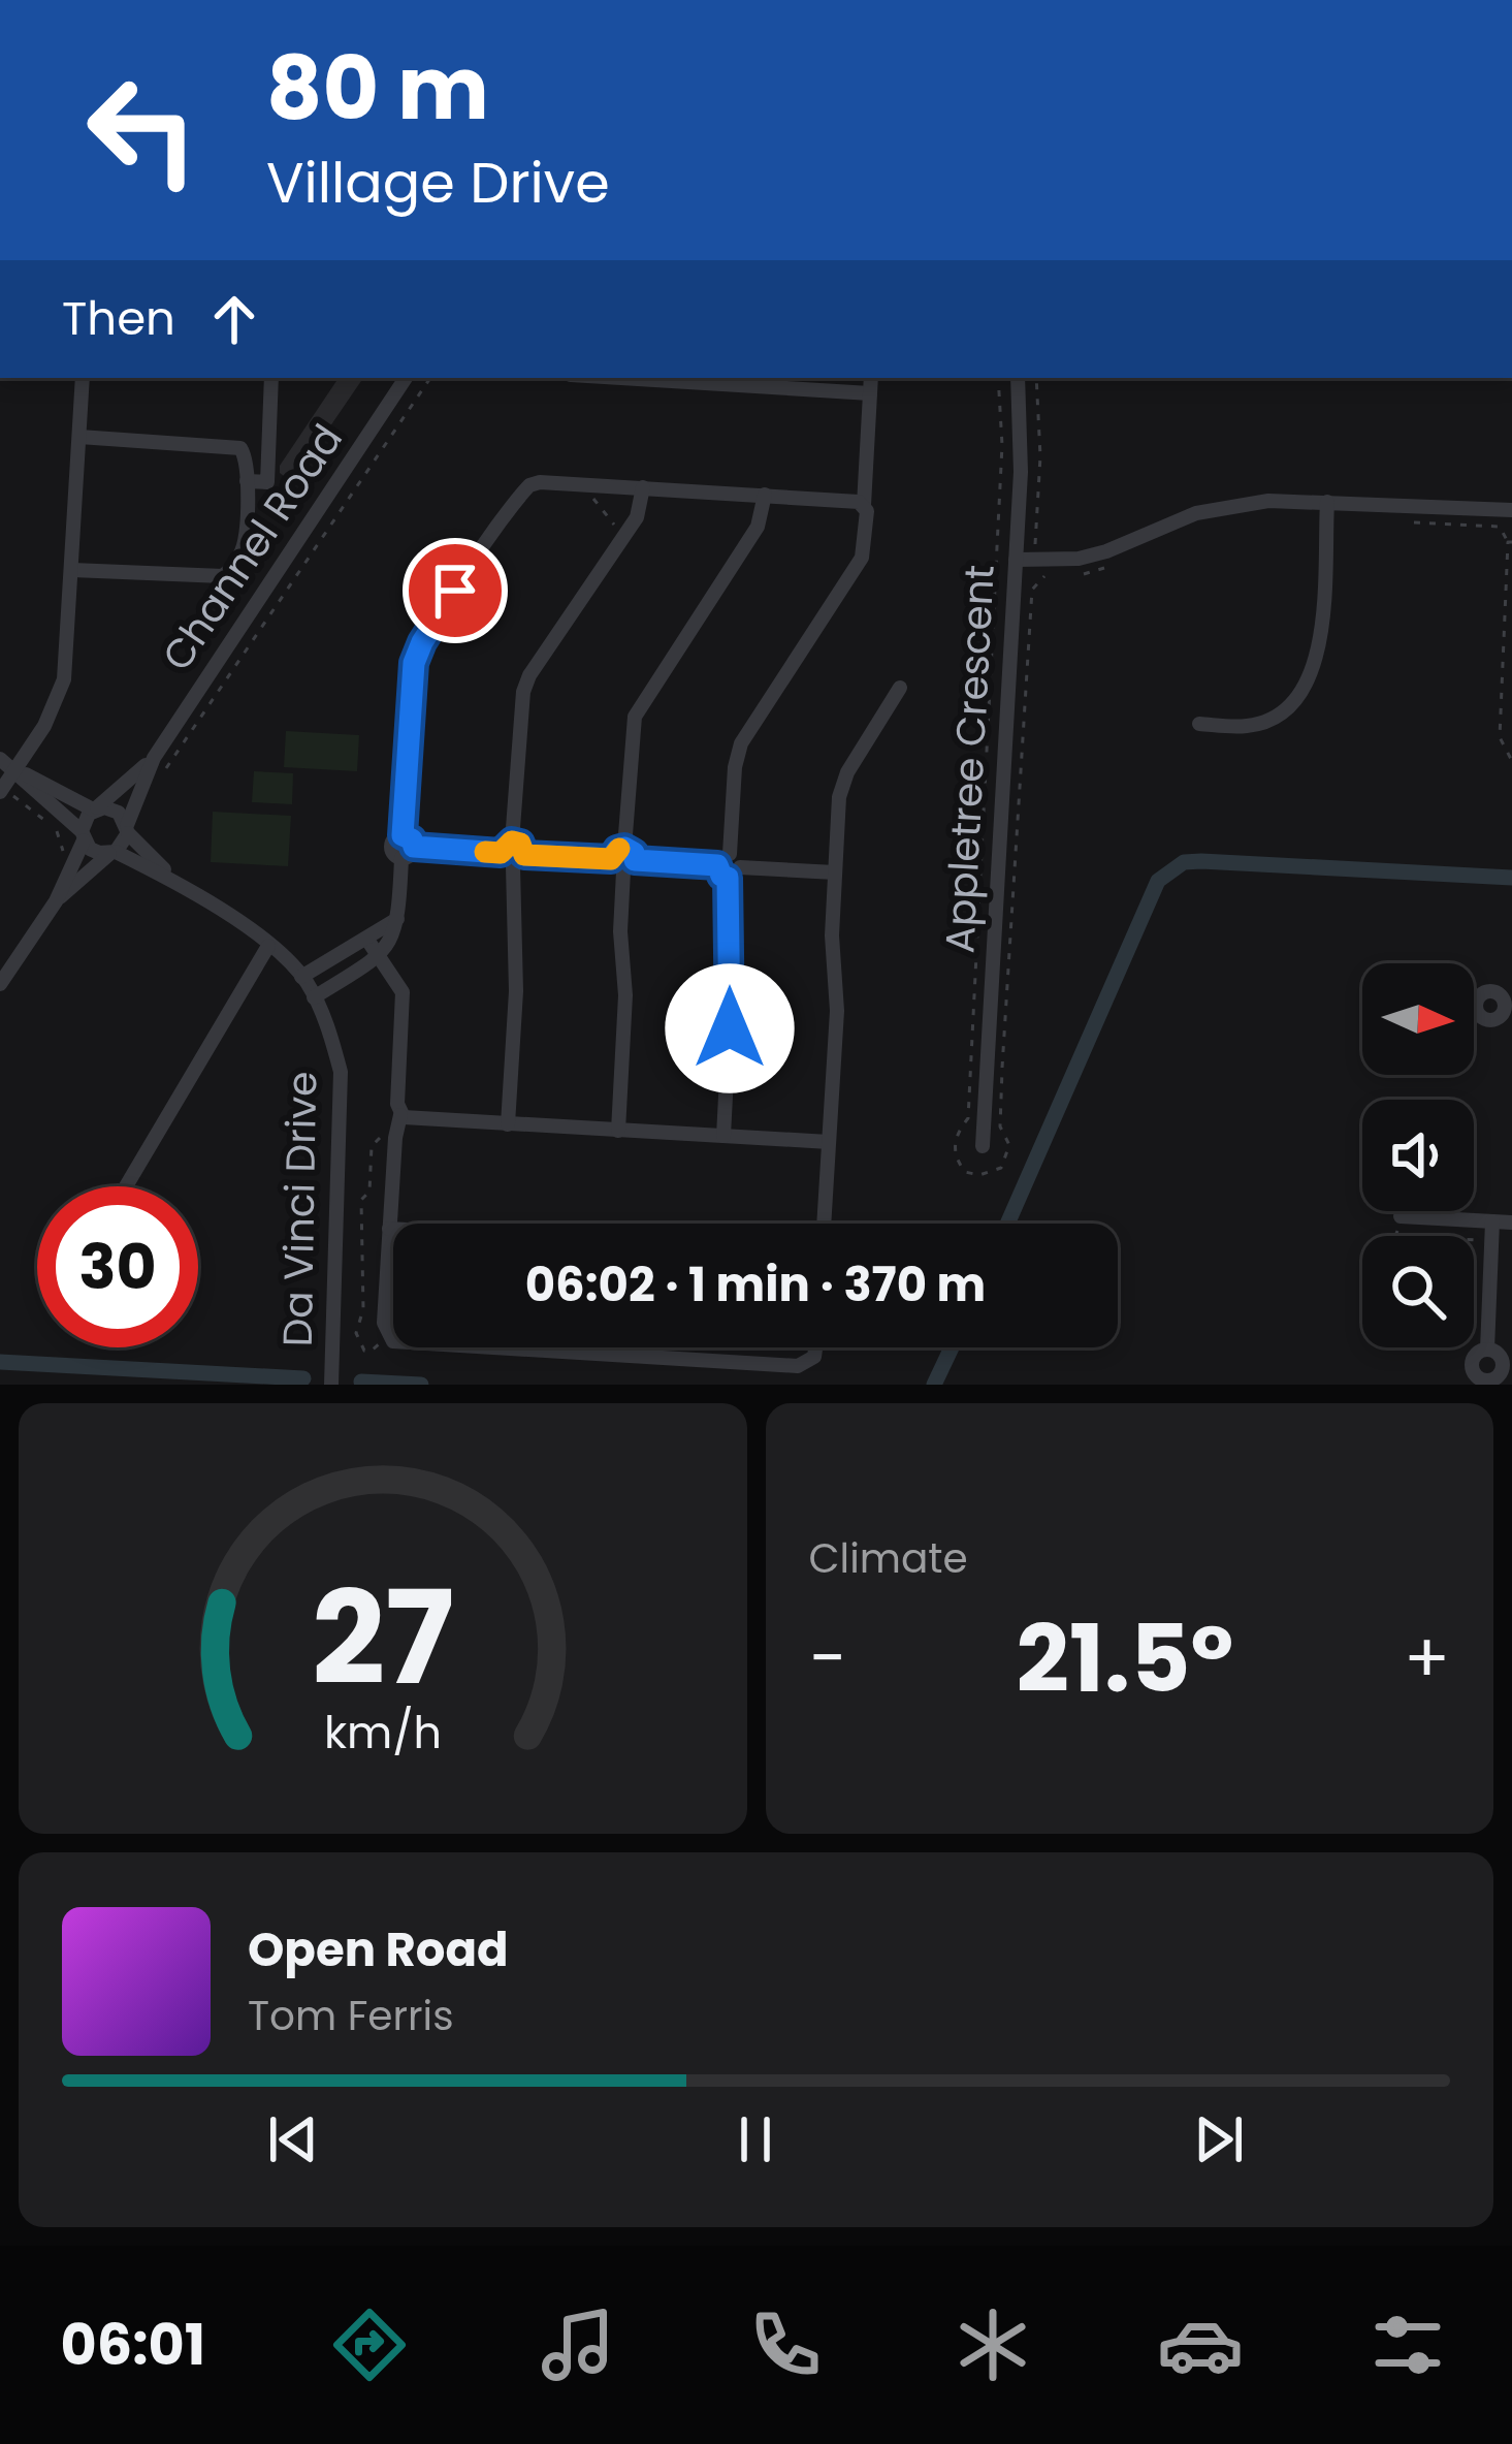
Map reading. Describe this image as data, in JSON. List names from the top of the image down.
{
  "streets": {
    "street": ["Channel Road", "Appletree Crescent", "Da Vinci Drive"]
  },
  "crossings": [
    ["Channel Road", "Da Vinci Drive"]
  ],
  "north": "right",
  "page": {
    "turn": ["80 m", "Village Drive"],
    "then": "Then",
    "limit": "30",
    "trip": "06:02 · 1 min · 370 m",
    "tile": "Climate",
    "heat": ["−", "21.5°", "+"],
    "song": ["Open Road", "Tom Ferris"],
    "tabs": "06:01",
    "gauge": ["27", "km/h"]
  }
}
